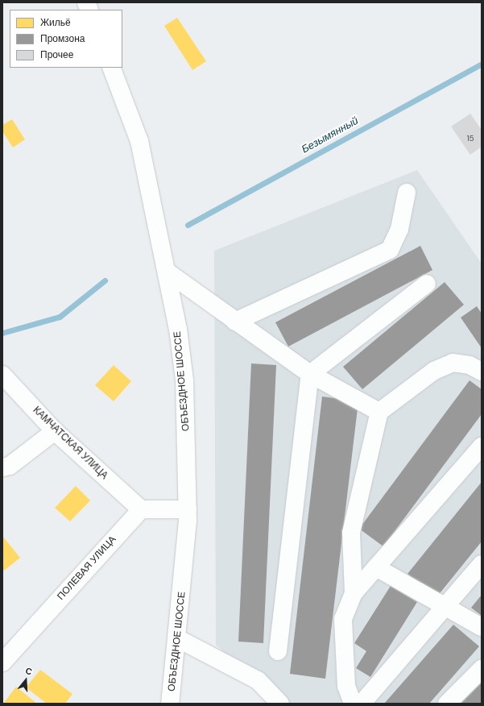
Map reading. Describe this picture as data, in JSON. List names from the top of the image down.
{
  "streets": {
    "street": ["ОБЪЕЗДНОЕ ШОССЕ", "КАМЧАТСКАЯ УЛИЦА", "ПОЛЕВАЯ УЛИЦА"]
  },
  "crossings": [
    ["КАМЧАТСКАЯ УЛИЦА", "ПОЛЕВАЯ УЛИЦА"]
  ],
  "water": ["Безымянный"],
  "house_numbers": ["15"],
  "legend": ["Жильё", "Промзона", "Прочее"],
  "north": "top"
}
